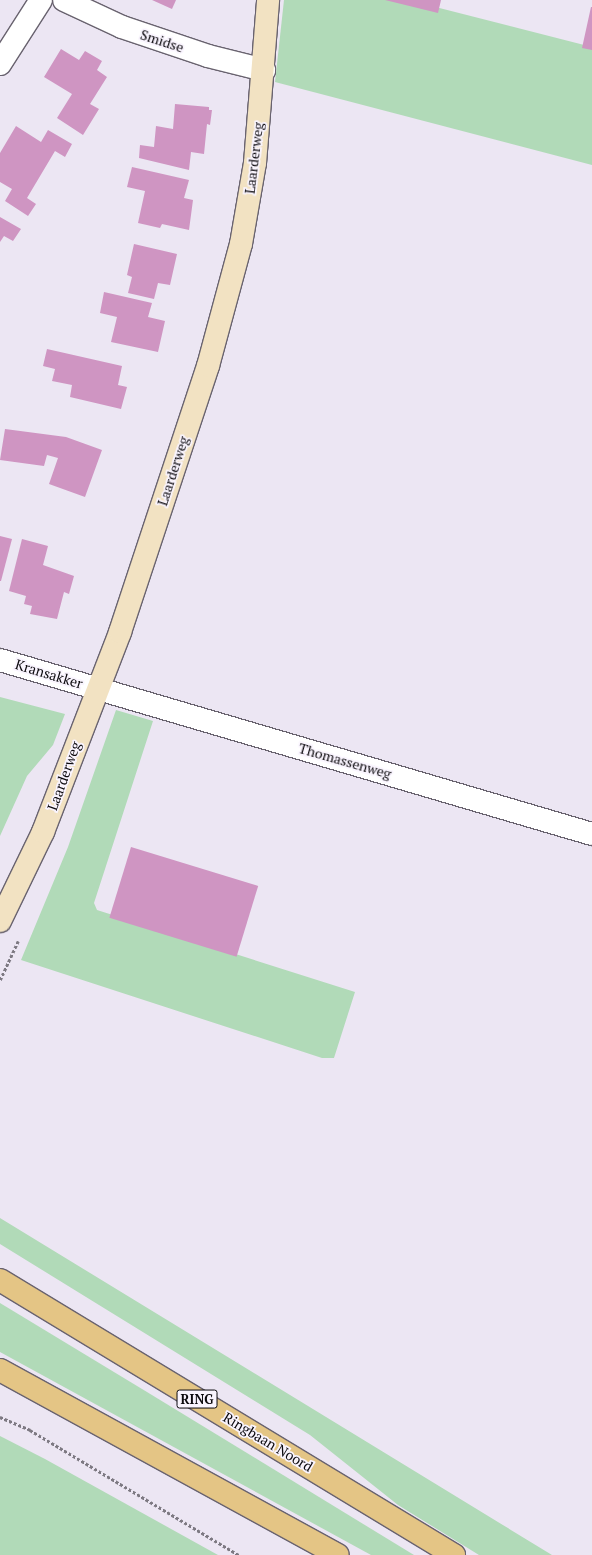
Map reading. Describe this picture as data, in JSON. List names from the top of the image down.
{
  "streets": {
    "main road": ["RING", "Ringbaan Noord"],
    "street": [
      "Smidse",
      "Laarderweg",
      "Kransakker",
      "Thomassenweg"
    ]
  },
  "crossings": [
    ["Smidse", "Laarderweg"],
    ["Laarderweg", "Kransakker"],
    ["Laarderweg", "Thomassenweg"],
    ["Kransakker", "Thomassenweg"]
  ]
}
